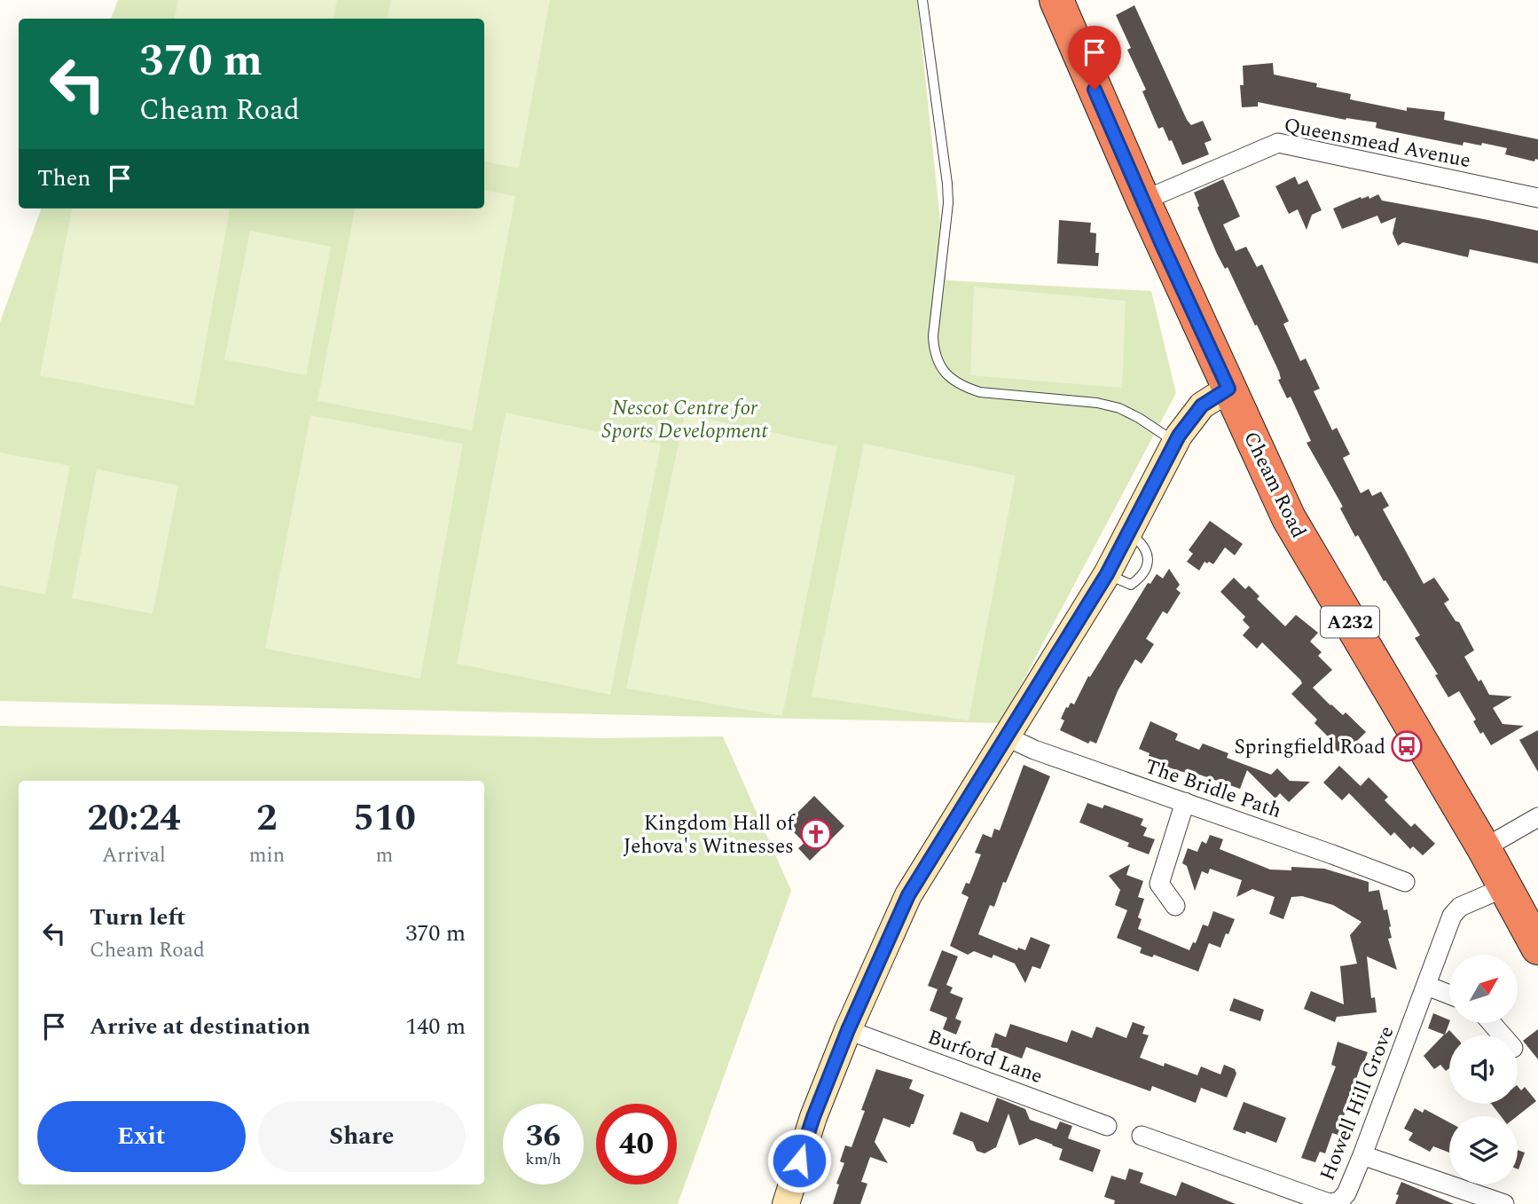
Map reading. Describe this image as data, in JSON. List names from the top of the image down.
{
  "streets": {
    "highway": ["Cheam Road", "A232"],
    "street": [
      "Queensmead Avenue",
      "The Bridle Path",
      "Burford Lane",
      "Howell Hill Grove"
    ]
  },
  "crossings": [
    ["Queensmead Avenue", "Cheam Road"],
    ["Cheam Road", "Howell Hill Grove"]
  ],
  "parks": ["Nescot Centre for Sports Development"],
  "places": {
    "bus stop": ["Springfield Road"],
    "church": ["Kingdom Hall of Jehova's Witnesses"]
  },
  "north": "top right",
  "page": {
    "turn": ["370 m", "Cheam Road"],
    "then": "Then",
    "eta": [
      "20:24",
      "Arrival",
      "2",
      "min",
      "510",
      "m"
    ],
    "list": [
      {
        "name": "Turn left",
        "note": "Cheam Road",
        "value": "370 m"
      },
      {
        "name": "Arrive at destination",
        "value": "140 m"
      }
    ],
    "buttons": ["Exit", "Share"],
    "speed": "36 km/h",
    "limit": "40"
  }
}
